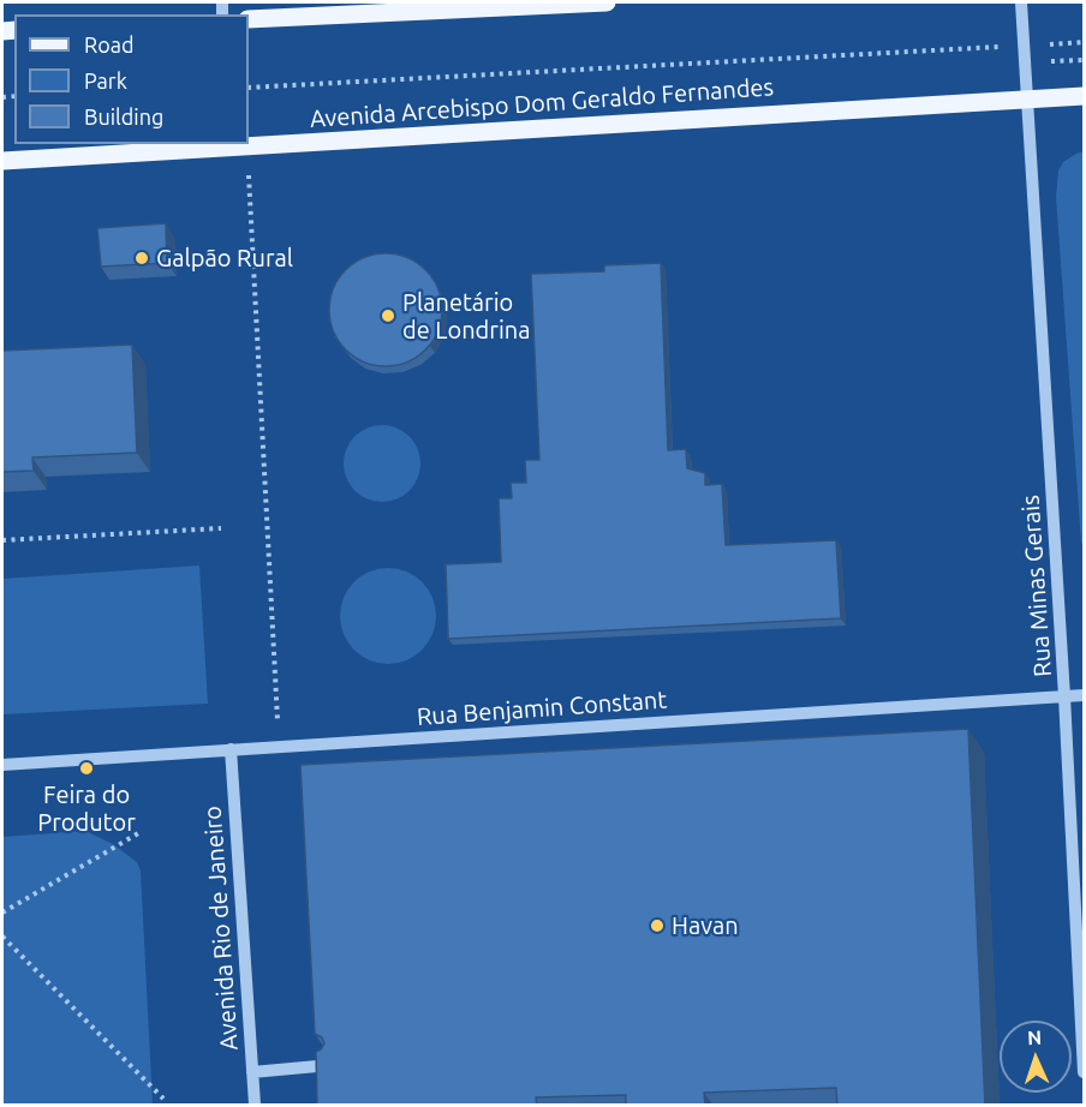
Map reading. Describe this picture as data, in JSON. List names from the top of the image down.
{
  "streets": {
    "main road": ["Avenida Arcebispo Dom Geraldo Fernandes"],
    "street": ["Rua Minas Gerais", "Rua Benjamin Constant", "Avenida Rio de Janeiro"]
  },
  "crossings": [
    ["Avenida Arcebispo Dom Geraldo Fernandes", "Rua Minas Gerais"],
    ["Rua Minas Gerais", "Rua Benjamin Constant"],
    ["Rua Benjamin Constant", "Avenida Rio de Janeiro"]
  ],
  "places": [
    "Galpão Rural",
    "Planetário de Londrina",
    "Feira do Produtor",
    "Havan"
  ],
  "legend": ["Road", "Park", "Building"],
  "north": "top"
}
